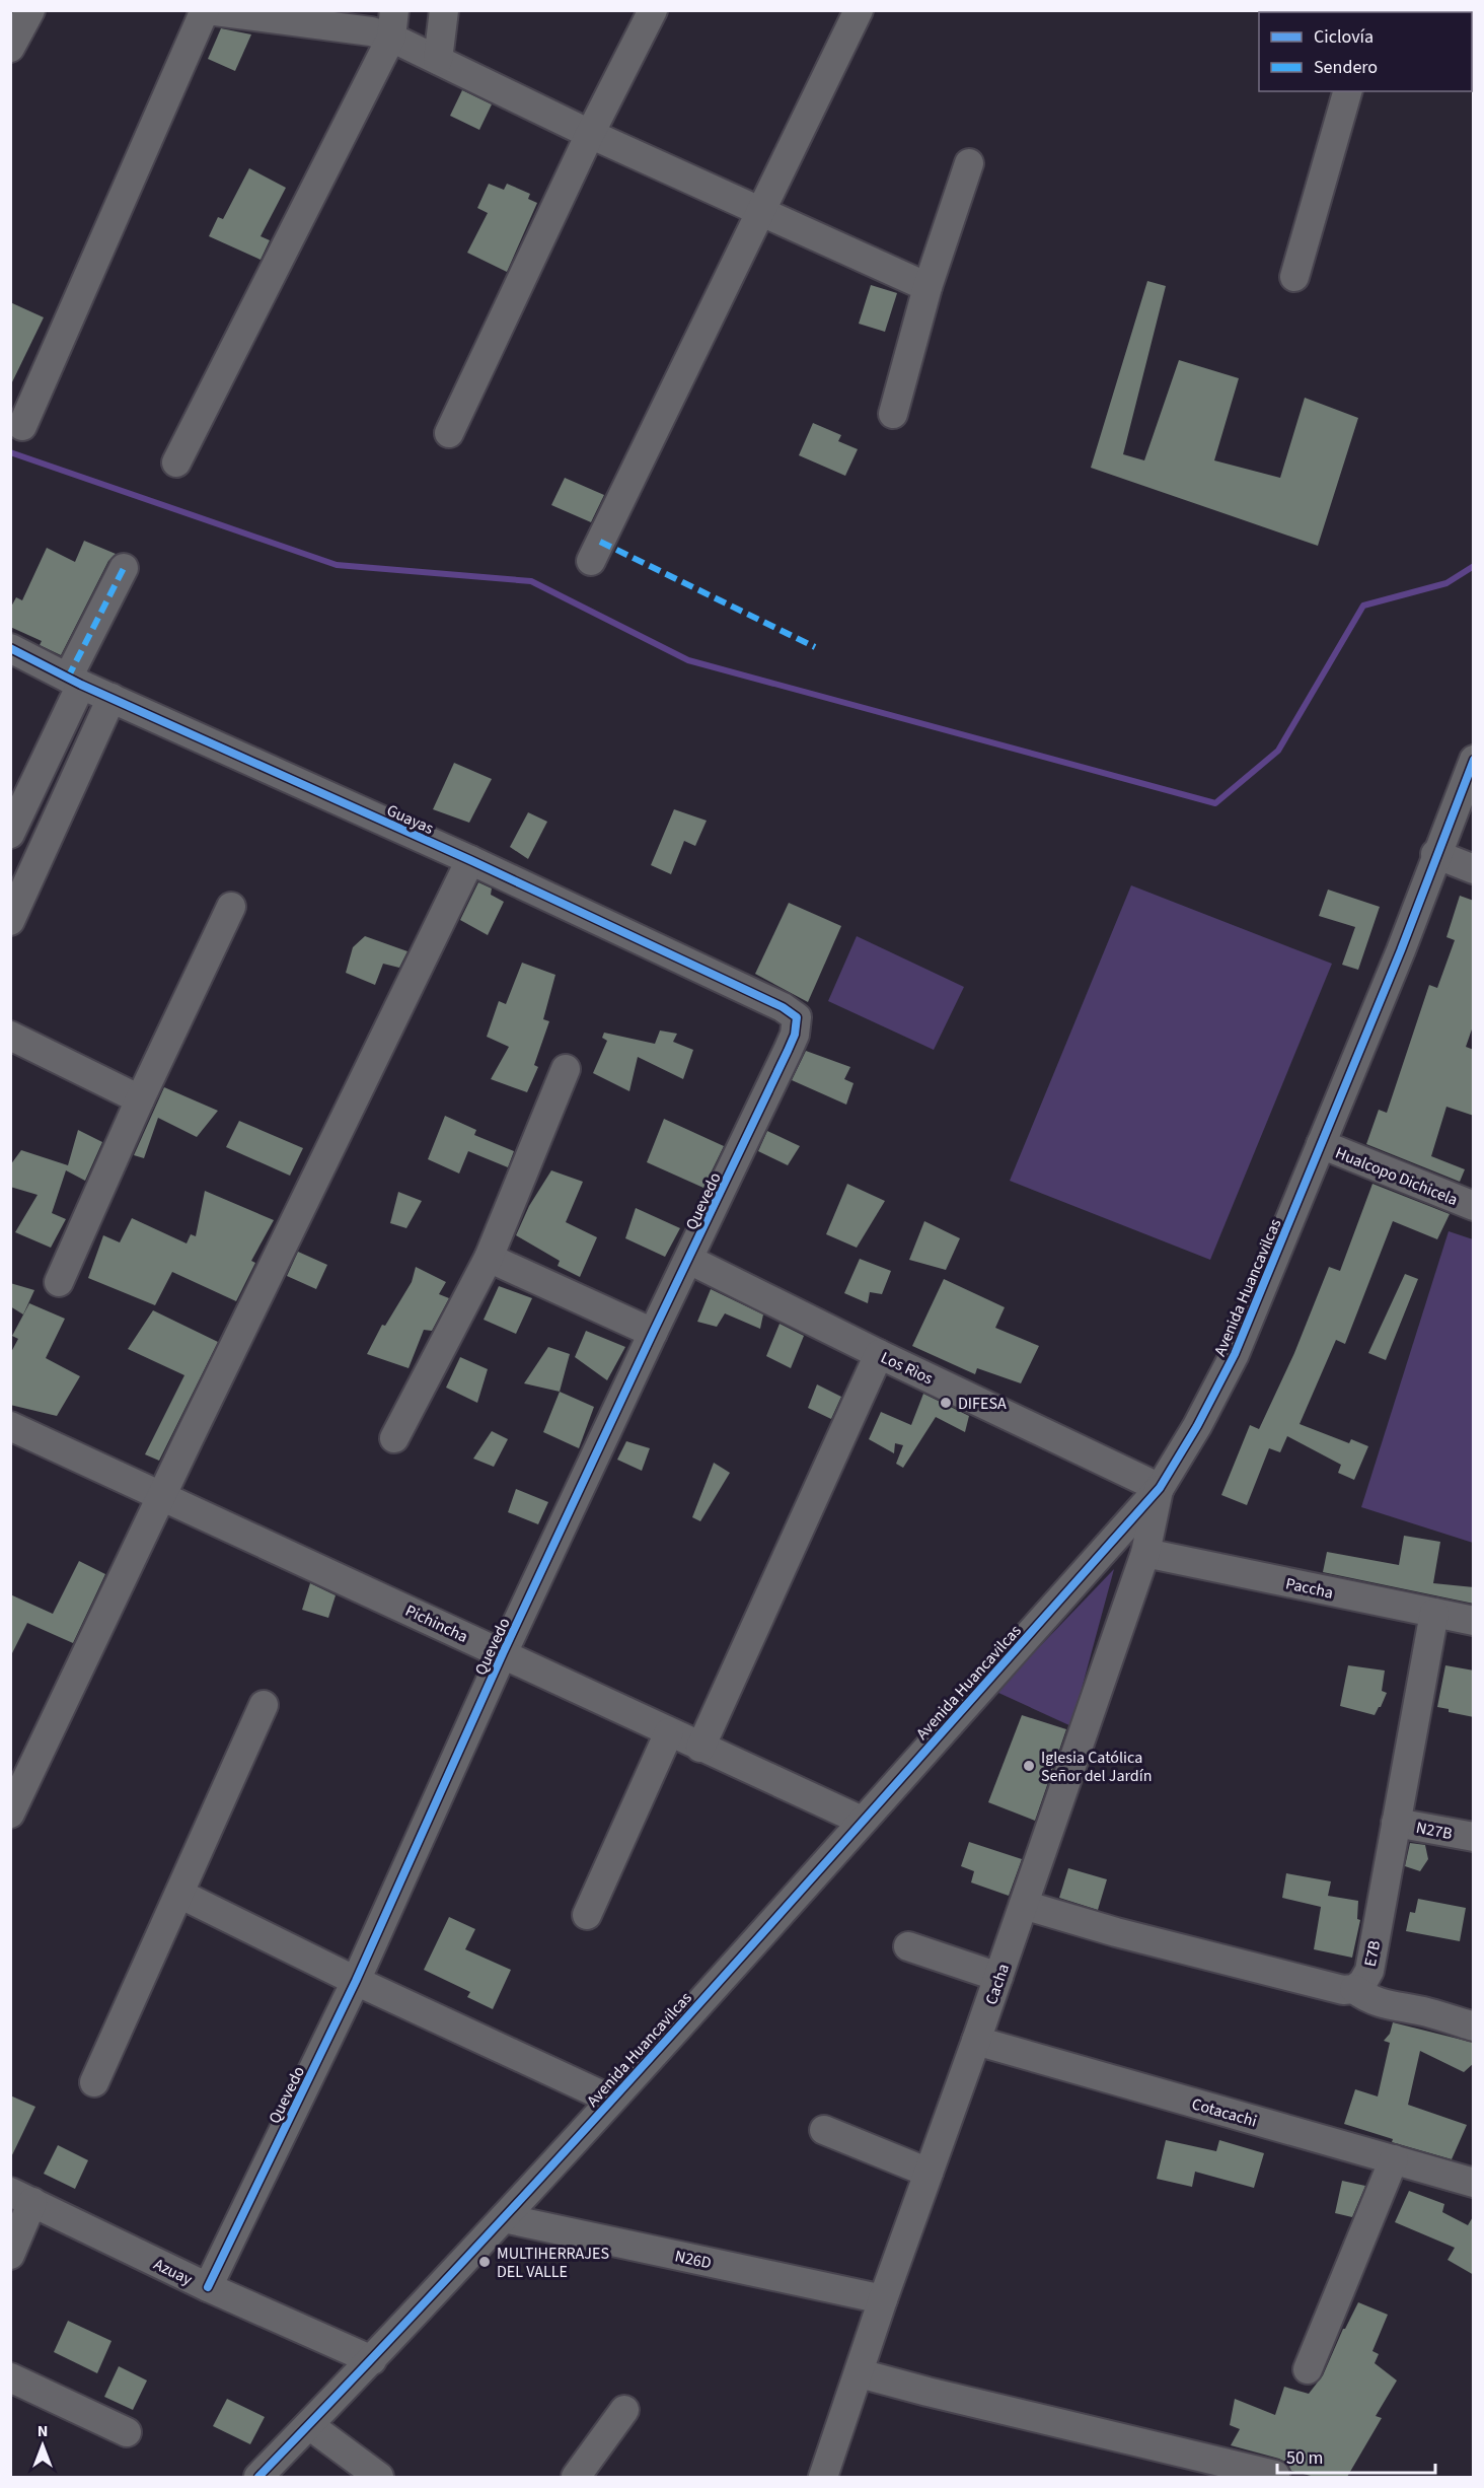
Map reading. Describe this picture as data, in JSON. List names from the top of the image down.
{
  "streets": {
    "street": [
      "Guayas",
      "Hualcopo Dichicela",
      "Quevedo",
      "Avenida Huancavilcas",
      "Los Rìos",
      "Paccha",
      "Pichincha",
      "N27B",
      "E7B",
      "Cacha",
      "Cotacachi",
      "N26D",
      "Azuay"
    ]
  },
  "crossings": [
    ["Guayas", "Quevedo"],
    ["Hualcopo Dichicela", "Avenida Huancavilcas"],
    ["Quevedo", "Los Rìos"],
    ["Quevedo", "Pichincha"],
    ["Quevedo", "Azuay"],
    ["Avenida Huancavilcas", "Los Rìos"],
    ["Avenida Huancavilcas", "Pichincha"],
    ["Avenida Huancavilcas", "Cacha"],
    ["Avenida Huancavilcas", "N26D"],
    ["Avenida Huancavilcas", "Azuay"],
    ["Los Rìos", "Cacha"],
    ["Paccha", "E7B"],
    ["Paccha", "Cacha"],
    ["N27B", "E7B"],
    ["Cacha", "Cotacachi"],
    ["Cacha", "N26D"]
  ],
  "places": ["DIFESA", "Iglesia Católica Señor del Jardín", "MULTIHERRAJES DEL VALLE"],
  "legend": ["Ciclovía", "Sendero"],
  "scale_bar": "50 m",
  "north": "top"
}
